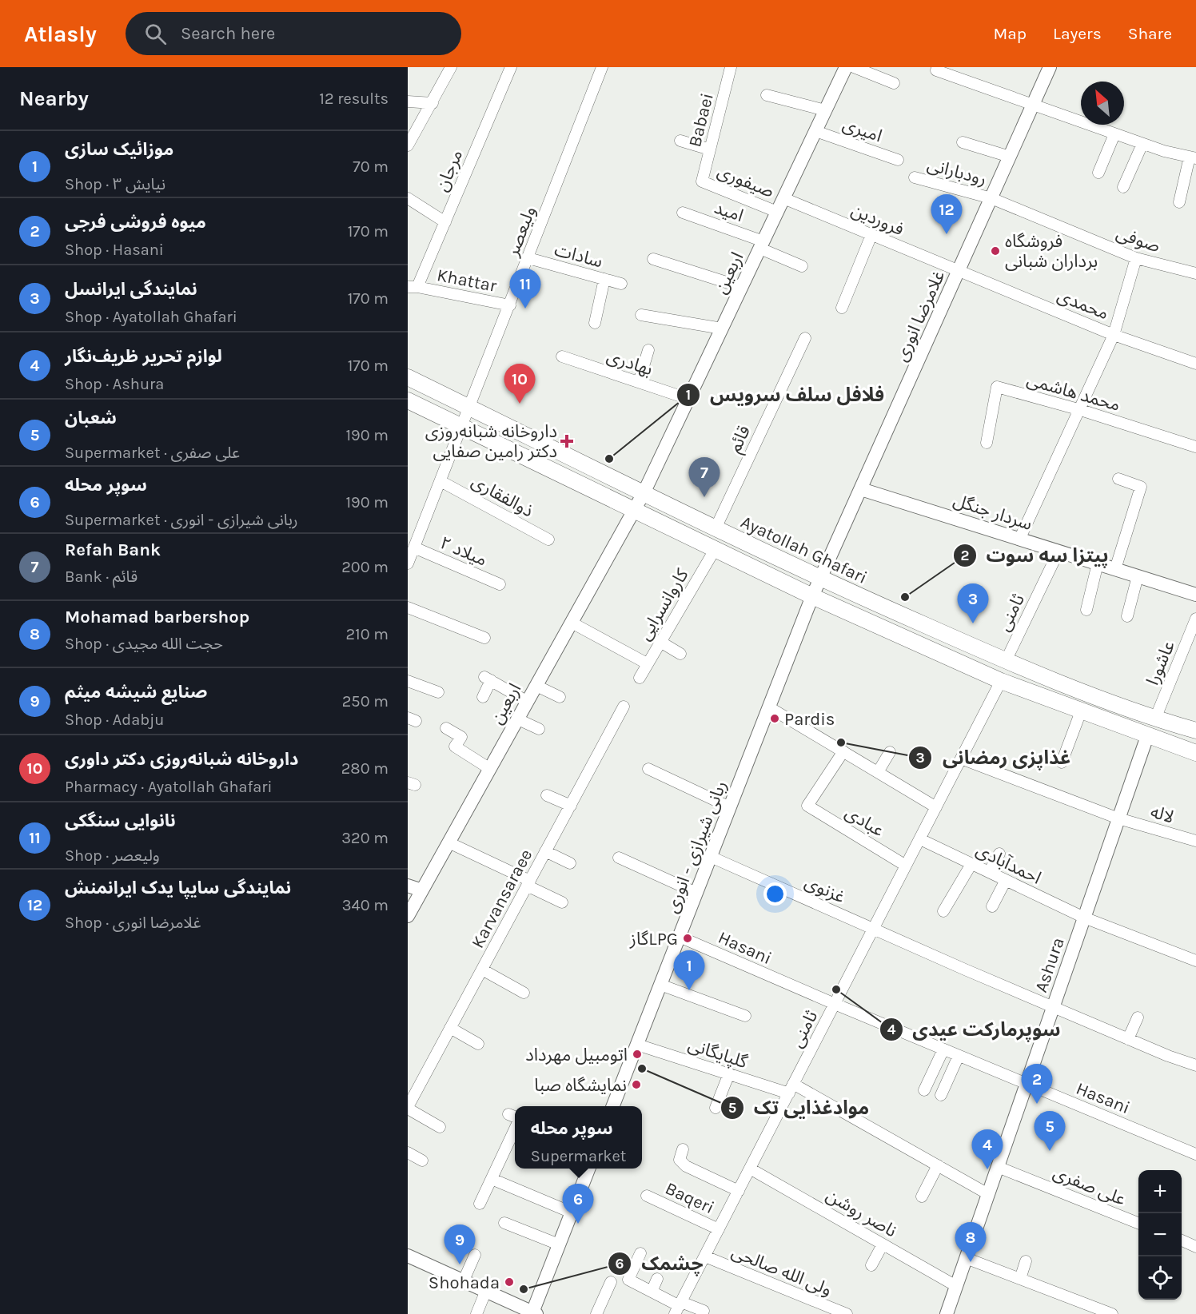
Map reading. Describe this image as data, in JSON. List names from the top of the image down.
{
  "streets": {
    "main road": ["Ayatollah Ghafari"],
    "street": [
      "Babaei",
      "امیری",
      "مرجان",
      "رودبارانی",
      "صیفوری",
      "امید",
      "فروردین",
      "ولیعصر",
      "صوفی",
      "سادات",
      "اربعین",
      "Khattar",
      "محمدی",
      "غلامرضا انوری",
      "بهادری",
      "محمد هاشمی",
      "قائم",
      "ذوالفقاری",
      "سردار جنگل",
      "میلاد ۲",
      "کاروانسرایی",
      "ثامنی",
      "عاشورا",
      "لاله",
      "عبادی",
      "ربانی شیرازی - انوری",
      "احمدآبادی",
      "غزنوی",
      "Karvansaraee",
      "Hasani",
      "Ashura",
      "گلپایگانی",
      "علی صفری",
      "Baqeri",
      "ناصر روشن",
      "ولی الله صالحی"
    ]
  },
  "crossings": [
    ["Babaei", "صیفوری"],
    ["امیری", "اربعین"],
    ["مرجان", "Khattar"],
    ["رودبارانی", "صوفی"],
    ["رودبارانی", "غلامرضا انوری"],
    ["صیفوری", "اربعین"],
    ["امید", "اربعین"],
    ["فروردین", "اربعین"],
    ["فروردین", "محمدی"],
    ["فروردین", "غلامرضا انوری"],
    ["ولیعصر", "سادات"],
    ["ولیعصر", "Khattar"],
    ["ولیعصر", "Ayatollah Ghafari"],
    ["صوفی", "غلامرضا انوری"],
    ["اربعین", "بهادری"],
    ["اربعین", "Ayatollah Ghafari"],
    ["محمدی", "غلامرضا انوری"],
    ["غلامرضا انوری", "سردار جنگل"],
    ["غلامرضا انوری", "Ayatollah Ghafari"],
    ["غلامرضا انوری", "ربانی شیرازی - انوری"],
    ["قائم", "Ayatollah Ghafari"],
    ["سردار جنگل", "ثامنی"],
    ["Ayatollah Ghafari", "کاروانسرایی"],
    ["Ayatollah Ghafari", "ثامنی"],
    ["Ayatollah Ghafari", "عاشورا"],
    ["Ayatollah Ghafari", "ربانی شیرازی - انوری"],
    ["Ayatollah Ghafari", "Ashura"],
    ["ثامنی", "لاله"],
    ["ثامنی", "عبادی"],
    ["ثامنی", "احمدآبادی"],
    ["ثامنی", "غزنوی"],
    ["ثامنی", "Hasani"],
    ["ثامنی", "گلپایگانی"],
    ["ثامنی", "Baqeri"],
    ["ثامنی", "ناصر روشن"],
    ["ثامنی", "ولی الله صالحی"],
    ["لاله", "Ashura"],
    ["ربانی شیرازی - انوری", "غزنوی"],
    ["ربانی شیرازی - انوری", "Hasani"],
    ["ربانی شیرازی - انوری", "گلپایگانی"],
    ["احمدآبادی", "Ashura"],
    ["غزنوی", "Ashura"],
    ["Hasani", "Ashura"],
    ["Ashura", "گلپایگانی"],
    ["Ashura", "علی صفری"],
    ["Ashura", "ناصر روشن"]
  ],
  "places": {
    "other": [
      "فروشگاه برداران شبانی",
      "فلافل سلف سرویس",
      "پیتزا سه سوت",
      "Pardis",
      "غذاپزی رمضانی",
      "گازLPG",
      "سوپرمارکت عیدی",
      "اتومبیل مهرداد",
      "موادغذایی تک",
      "نمایشگاه صبا",
      "Shohada",
      "چشمک"
    ],
    "health": ["داروخانه شبانه‌روزی دکتر رامین صفایی"]
  },
  "north": "top left",
  "page": {
    "header": "Atlasly",
    "search": "Search here",
    "nav": ["Map", "Layers", "Share"],
    "heading": ["Nearby", "12 results"],
    "list": [
      {
        "mark": "1",
        "name": "موزائیک سازی",
        "note": "Shop · نیایش ۳",
        "value": "70 m"
      },
      {
        "mark": "2",
        "name": "میوه فروشی فرجی",
        "note": "Shop · Hasani",
        "value": "170 m"
      },
      {
        "mark": "3",
        "name": "نمایندگی ایرانسل",
        "note": "Shop · Ayatollah Ghafari",
        "value": "170 m"
      },
      {
        "mark": "4",
        "name": "لوازم تحریر ظریف‌نگار",
        "note": "Shop · Ashura",
        "value": "170 m"
      },
      {
        "mark": "5",
        "name": "شعبان",
        "note": "Supermarket · علی صفری",
        "value": "190 m"
      },
      {
        "mark": "6",
        "name": "سوپر محله",
        "note": "Supermarket · ربانی شیرازی - انوری",
        "value": "190 m"
      },
      {
        "mark": "7",
        "name": "Refah Bank",
        "note": "Bank · قائم",
        "value": "200 m"
      },
      {
        "mark": "8",
        "name": "Mohamad barbershop",
        "note": "Shop · حجت الله مجیدی",
        "value": "210 m"
      },
      {
        "mark": "9",
        "name": "صنایع شیشه میثم",
        "note": "Shop · Adabju",
        "value": "250 m"
      },
      {
        "mark": "10",
        "name": "داروخانه شبانه‌روزی دکتر داوری",
        "note": "Pharmacy · Ayatollah Ghafari",
        "value": "280 m"
      },
      {
        "mark": "11",
        "name": "نانوایی سنگکی",
        "note": "Shop · ولیعصر",
        "value": "320 m"
      },
      {
        "mark": "12",
        "name": "نمایندگی سایپا یدک ایرانمنش",
        "note": "Shop · غلامرضا انوری",
        "value": "340 m"
      }
    ],
    "pins": [
      "12",
      "11",
      "10",
      "7",
      "3",
      "1",
      "2",
      "5",
      "4",
      "6",
      "8",
      "9"
    ],
    "popup": ["سوپر محله", "Supermarket"],
    "map_buttons": ["+", "−"]
  }
}
